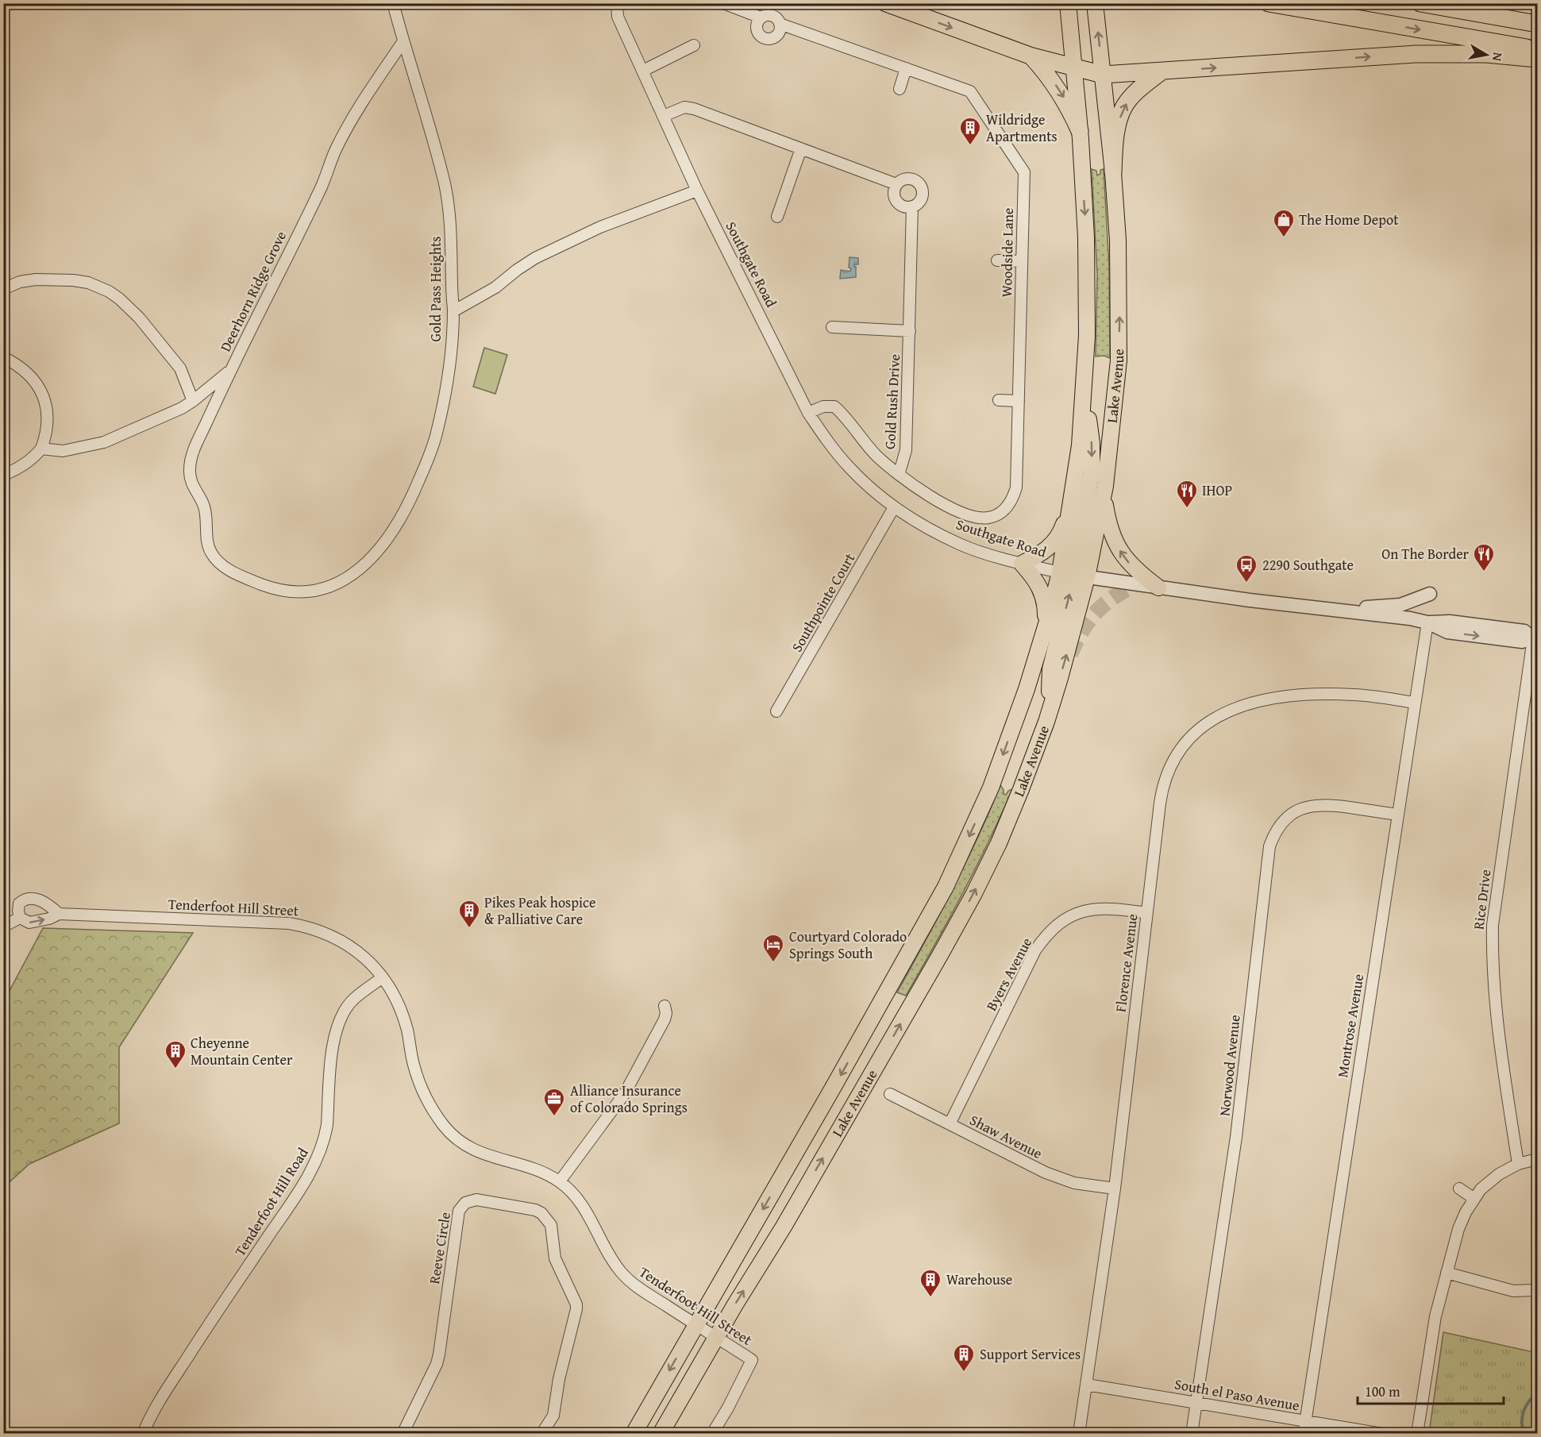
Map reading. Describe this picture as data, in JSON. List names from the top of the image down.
{
  "streets": {
    "main road": ["Lake Avenue"],
    "street": [
      "Woodside Lane",
      "Southgate Road",
      "Gold Pass Heights",
      "Deerhorn Ridge Grove",
      "Gold Rush Drive",
      "Southpointe Court",
      "Rice Drive",
      "Tenderfoot Hill Street",
      "Florence Avenue",
      "Byers Avenue",
      "Montrose Avenue",
      "Norwood Avenue",
      "Shaw Avenue",
      "Tenderfoot Hill Road",
      "Reeve Circle",
      "South el Paso Avenue"
    ]
  },
  "crossings": [
    ["Woodside Lane", "Gold Rush Drive"],
    ["Southgate Road", "Lake Avenue"],
    ["Southgate Road", "Gold Rush Drive"],
    ["Southgate Road", "Southpointe Court"],
    ["Southgate Road", "Rice Drive"],
    ["Southgate Road", "Montrose Avenue"],
    ["Gold Pass Heights", "Deerhorn Ridge Grove"],
    ["Lake Avenue", "Tenderfoot Hill Street"],
    ["Tenderfoot Hill Street", "Tenderfoot Hill Road"],
    ["Florence Avenue", "Byers Avenue"],
    ["Florence Avenue", "Montrose Avenue"],
    ["Florence Avenue", "Shaw Avenue"],
    ["Florence Avenue", "South el Paso Avenue"],
    ["Byers Avenue", "Shaw Avenue"],
    ["Montrose Avenue", "Norwood Avenue"],
    ["Montrose Avenue", "South el Paso Avenue"],
    ["Norwood Avenue", "South el Paso Avenue"]
  ],
  "places": {
    "building": [
      "Wildridge Apartments",
      "Pikes Peak hospice & Palliative Care",
      "Cheyenne Mountain Center",
      "Warehouse",
      "Support Services"
    ],
    "shop": ["The Home Depot"],
    "restaurant": ["IHOP", "On The Border"],
    "bus stop": ["2290 Southgate"],
    "hotel": ["Courtyard Colorado Springs South"],
    "office": ["Alliance Insurance of Colorado Springs"]
  },
  "scale_bar": "100 m",
  "north": "right"
}
